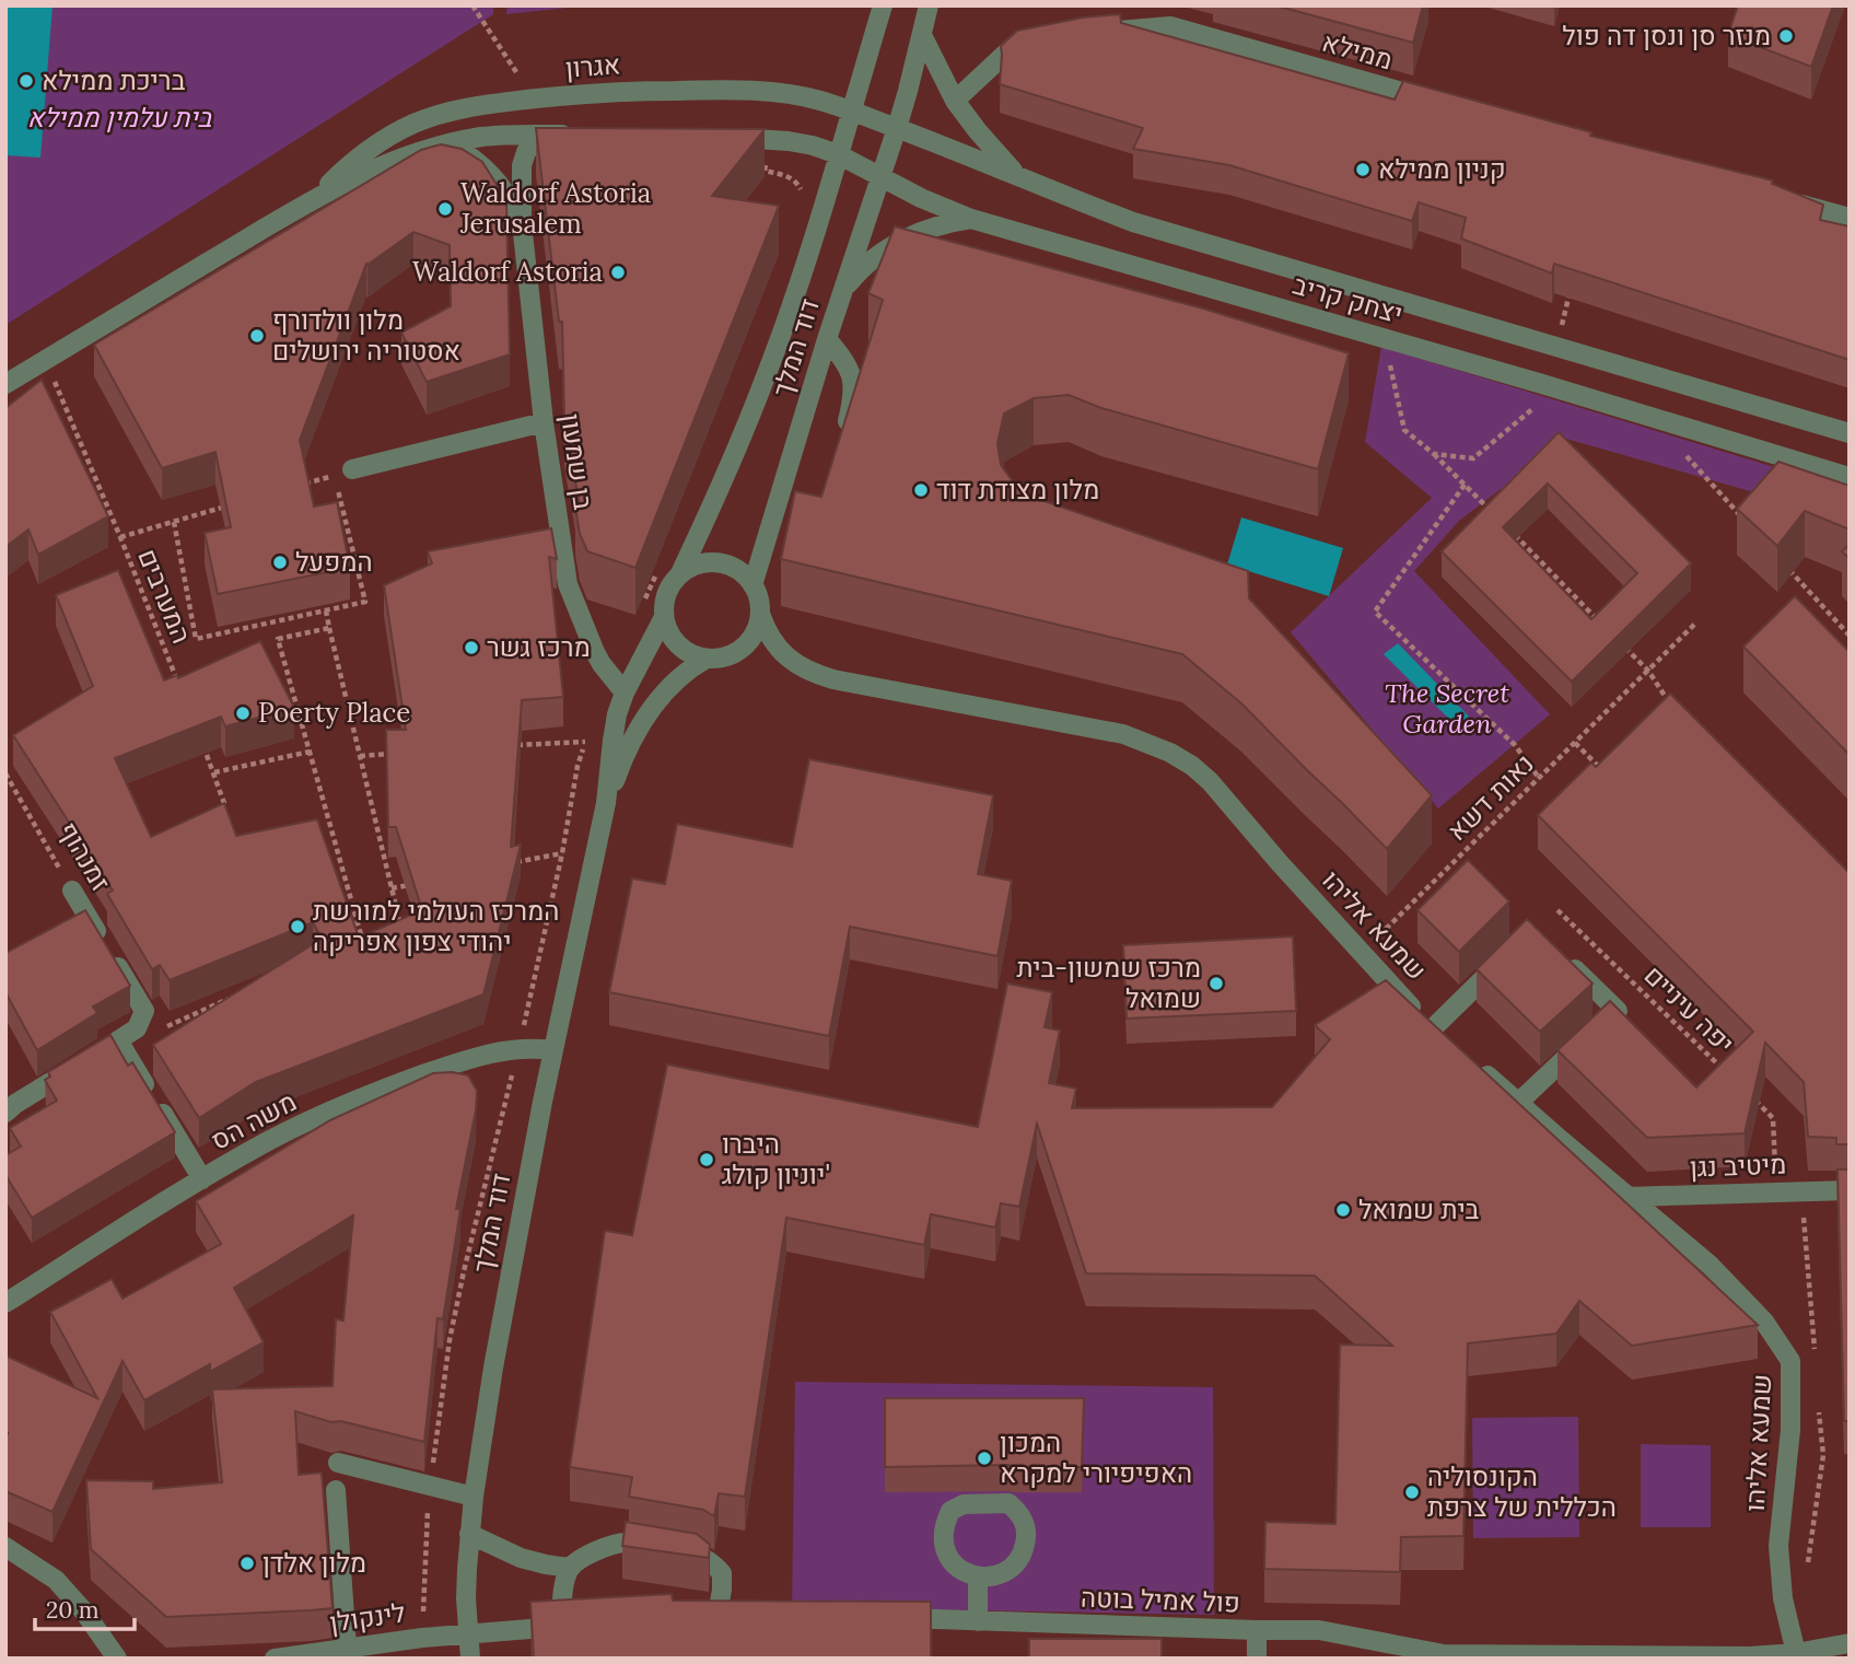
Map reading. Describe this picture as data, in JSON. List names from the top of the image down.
{
  "streets": {
    "street": [
      "ממילא",
      "אגרון",
      "יצחק קריב",
      "דוד המלך",
      "בן שמעון",
      "זמנהוף",
      "שמעא אליהו",
      "משה הס",
      "מיטיב נגן",
      "פול אמיל בוטה",
      "לינקולן"
    ],
    "path": ["המערבים", "נאות דשא", "יפה עיניים"]
  },
  "crossings": [
    ["אגרון", "יצחק קריב"],
    ["אגרון", "דוד המלך"],
    ["אגרון", "בן שמעון"],
    ["אגרון", "המערבים"],
    ["יצחק קריב", "דוד המלך"],
    ["דוד המלך", "בן שמעון"],
    ["דוד המלך", "שמעא אליהו"],
    ["דוד המלך", "משה הס"],
    ["דוד המלך", "לינקולן"],
    ["נאות דשא", "שמעא אליהו"],
    ["שמעא אליהו", "מיטיב נגן"],
    ["שמעא אליהו", "פול אמיל בוטה"]
  ],
  "parks": ["בית עלמין ממילא", "The Secret Garden"],
  "places": [
    "מנזר סן ונסן דה פול",
    "בריכת ממילא",
    "קניון ממילא",
    "Waldorf Astoria Jerusalem",
    "Waldorf Astoria",
    "מלון וולדורף אסטוריה ירושלים",
    "מלון מצודת דוד",
    "המפעל",
    "מרכז גשר",
    "Poerty Place",
    "המרכז העולמי למורשת יהודי צפון אפריקה",
    "מרכז שמשון-בית שמואל",
    "היברו יוניון קולג'",
    "בית שמואל",
    "המכון האפיפיורי למקרא",
    "הקונסוליה הכללית של צרפת",
    "מלון אלדן"
  ],
  "scale_bar": "20 m"
}
